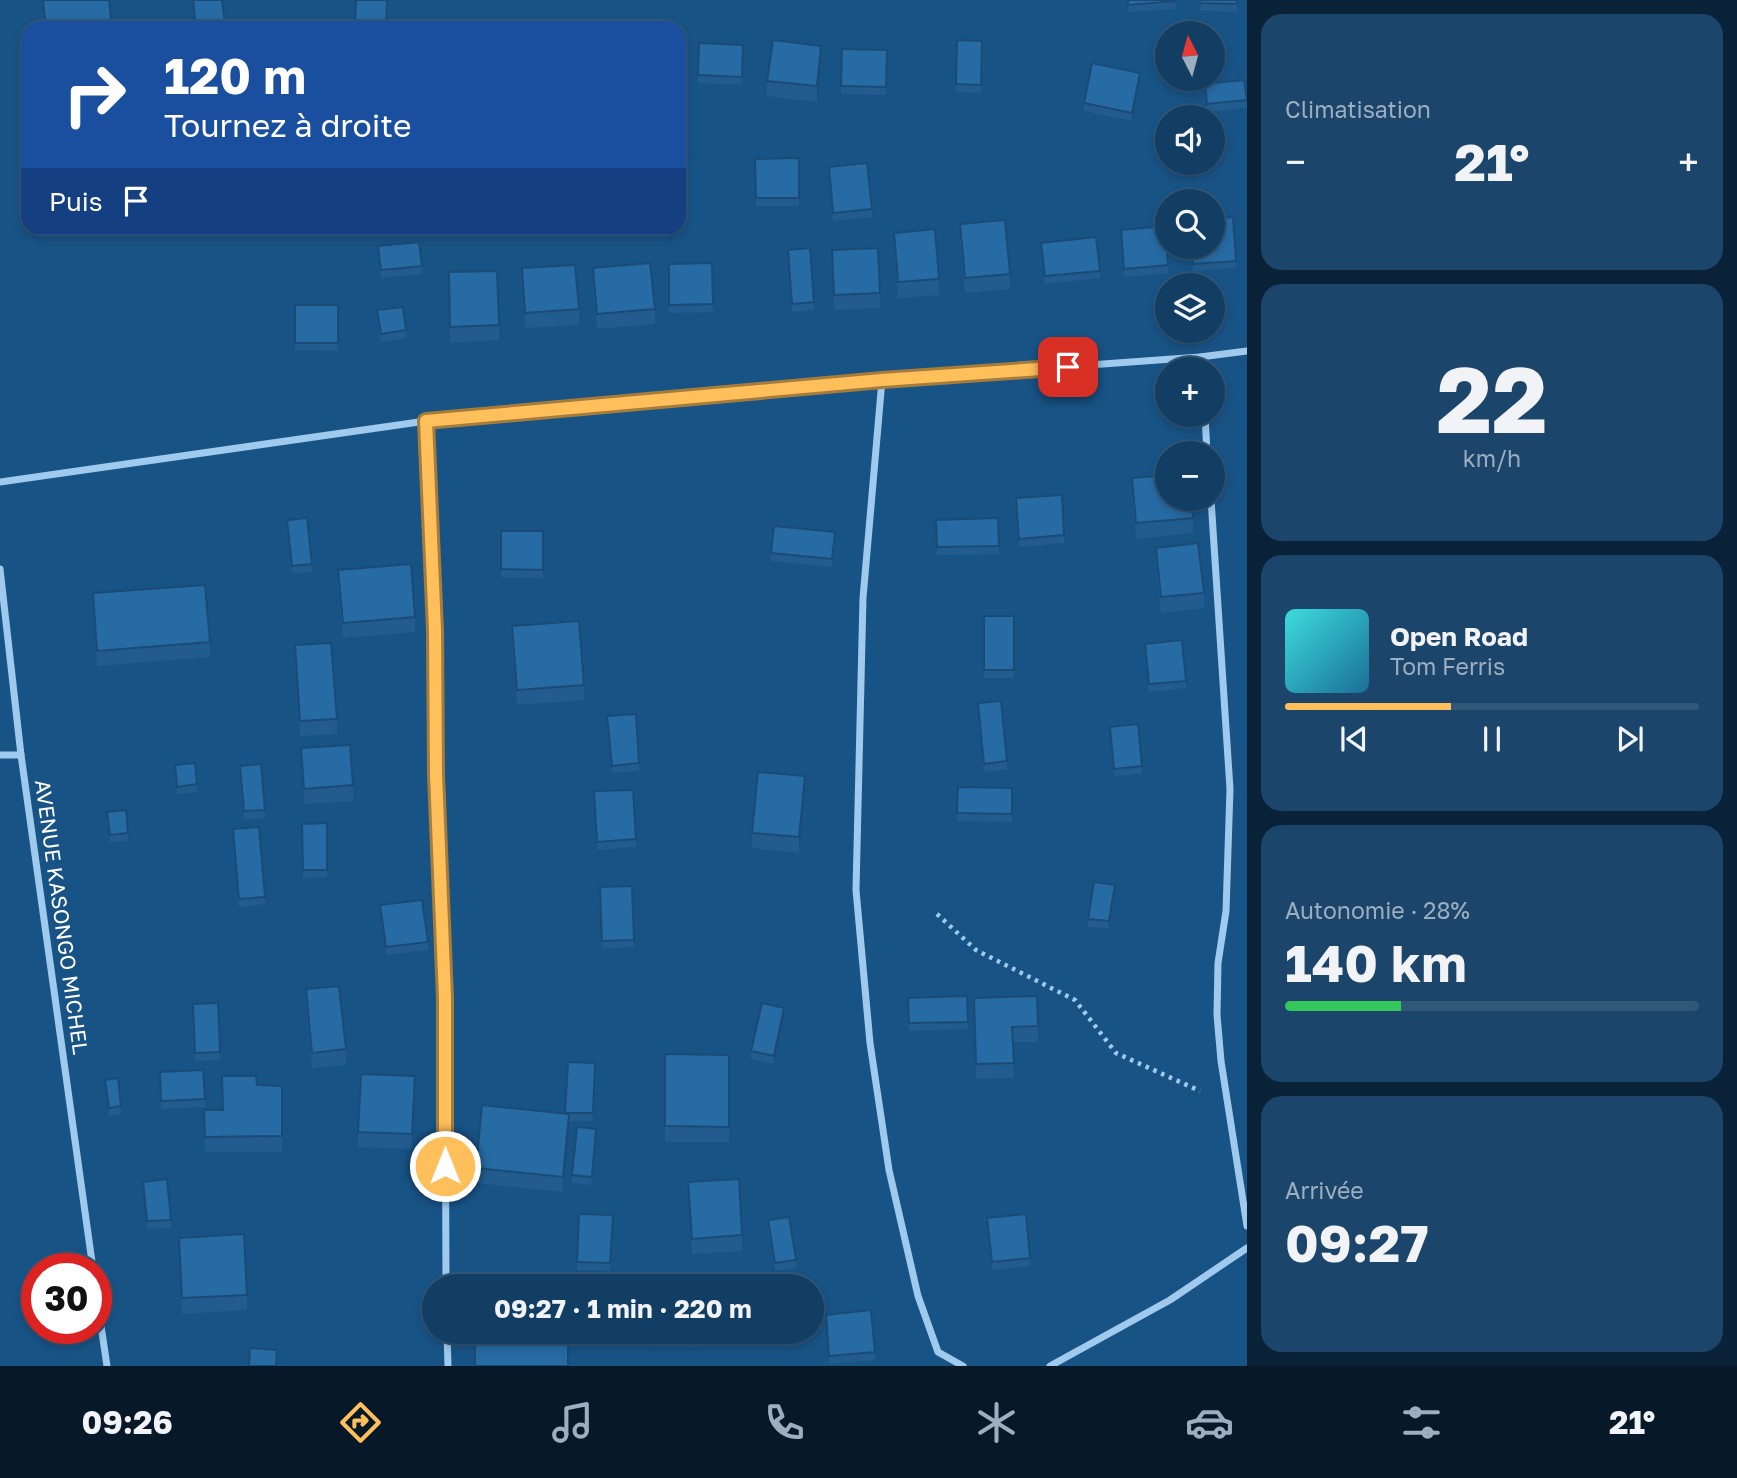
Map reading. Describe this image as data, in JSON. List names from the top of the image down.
{
  "streets": {
    "street": ["AVENUE KASONGO MICHEL"]
  },
  "north": "top",
  "page": {
    "tile": [
      "Climatisation",
      ["22", "km/h"],
      ["Autonomie · 28%", "140 km"],
      ["Arrivée", "09:27"]
    ],
    "map_buttons": ["+", "−"],
    "turn": ["120 m", "Tournez à droite"],
    "heat": ["−", "21°", "+"],
    "then": "Puis",
    "song": ["Open Road", "Tom Ferris"],
    "limit": "30",
    "trip": "09:27 · 1 min · 220 m",
    "tabs": ["09:26", "21°"]
  }
}
